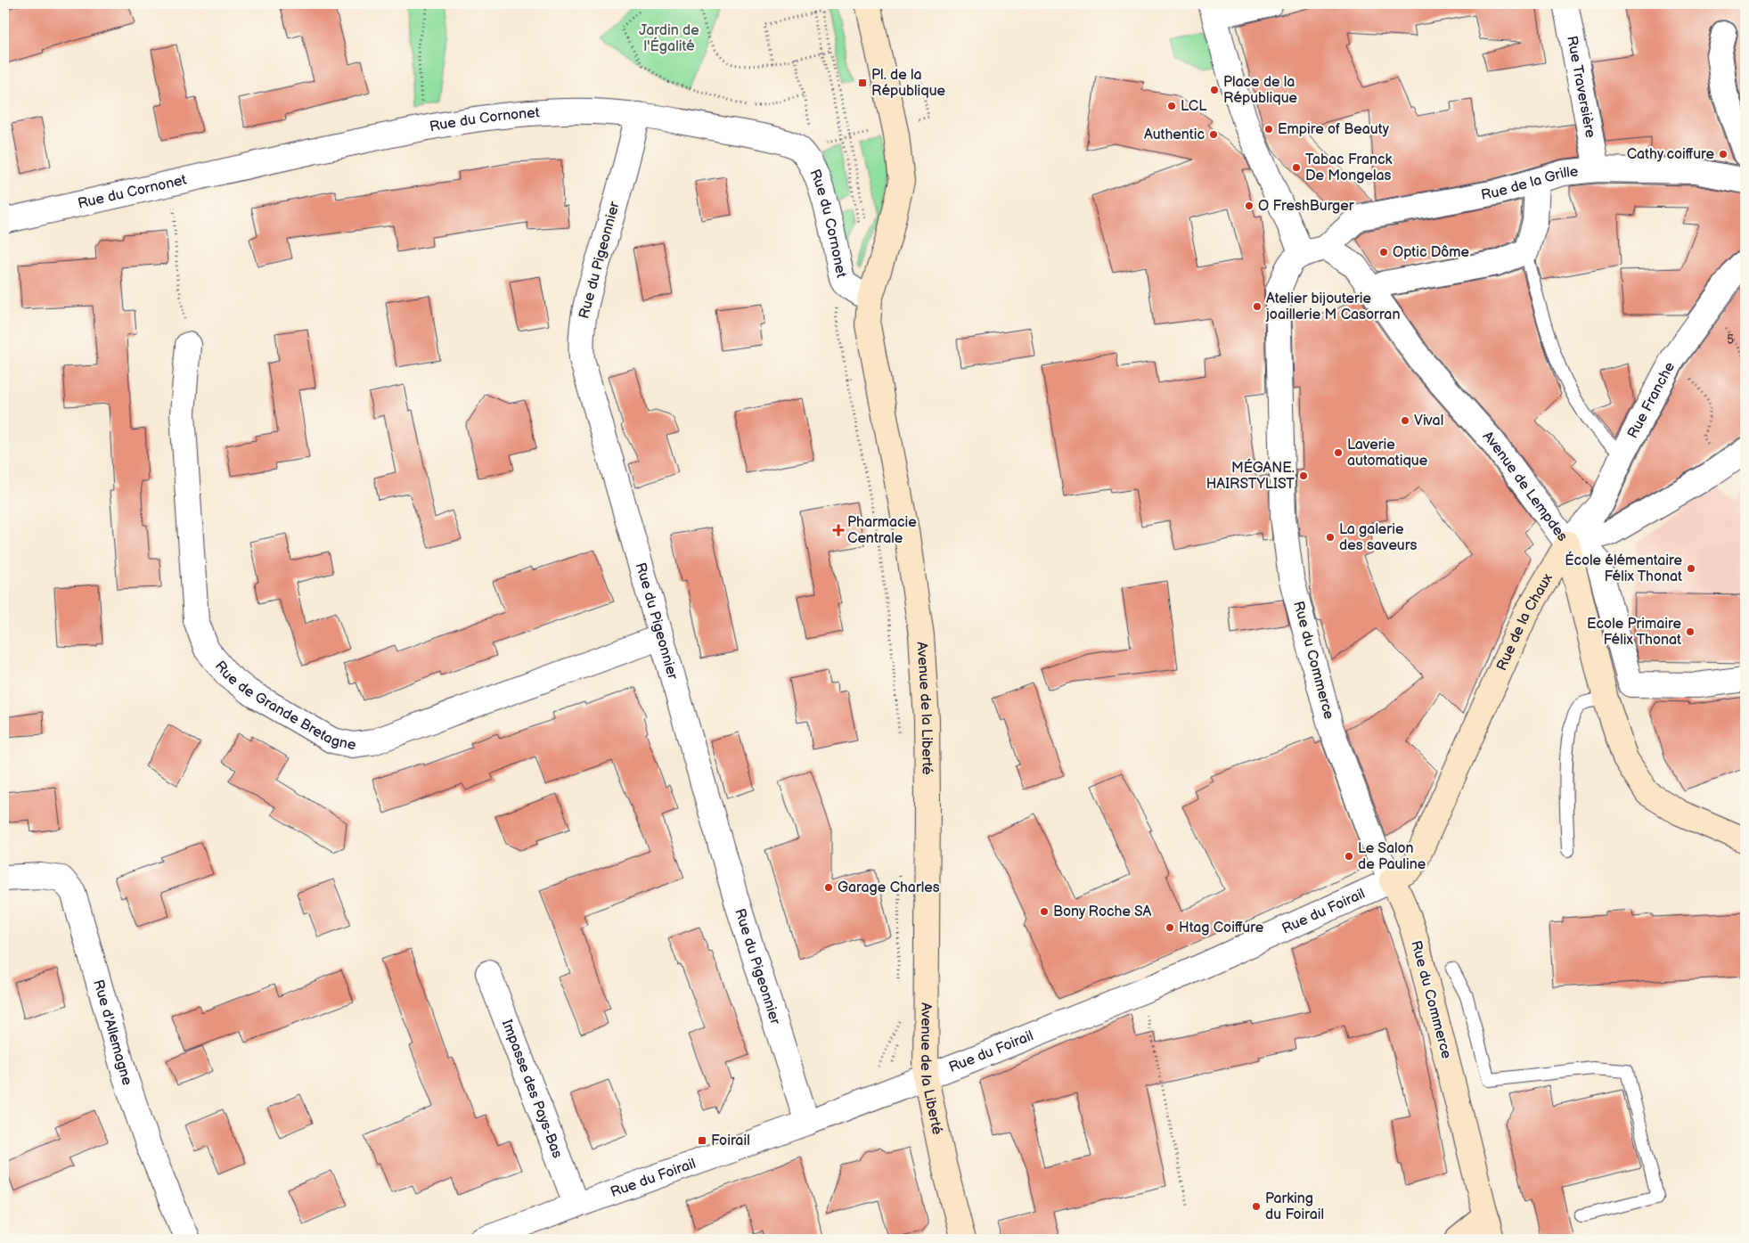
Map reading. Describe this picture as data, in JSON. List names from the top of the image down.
{
  "streets": {
    "street": [
      "Rue Traversière",
      "Rue du Cornonet",
      "Rue de la Grille",
      "Rue du Pigeonnier",
      "Rue Franche",
      "Avenue de Lempdes",
      "Rue de la Chaux",
      "Rue du Commerce",
      "Rue de Grande Bretagne",
      "Avenue de la Liberté",
      "Rue du Foirail",
      "Rue d'Allemagne",
      "Impasse des Pays-Bas"
    ]
  },
  "crossings": [
    ["Rue Traversière", "Rue de la Grille"],
    ["Rue du Cornonet", "Rue du Pigeonnier"],
    ["Rue du Cornonet", "Avenue de la Liberté"],
    ["Rue de la Grille", "Avenue de Lempdes"],
    ["Rue du Pigeonnier", "Rue de Grande Bretagne"],
    ["Rue du Pigeonnier", "Rue du Foirail"],
    ["Rue Franche", "Avenue de Lempdes"],
    ["Rue Franche", "Rue de la Chaux"],
    ["Avenue de Lempdes", "Rue de la Chaux"],
    ["Rue de la Chaux", "Rue du Commerce"],
    ["Rue de la Chaux", "Rue du Foirail"],
    ["Rue du Commerce", "Rue du Foirail"],
    ["Avenue de la Liberté", "Rue du Foirail"],
    ["Rue du Foirail", "Impasse des Pays-Bas"]
  ],
  "parks": ["Jardin de l'Égalité"],
  "places": {
    "transit": ["Pl. de la République", "Foirail"],
    "other": [
      "Place de la République",
      "LCL",
      "Empire of Beauty",
      "Authentic",
      "Cathy coiffure",
      "Tabac Franck De Mongelas",
      "O FreshBurger",
      "Optic Dôme",
      "Atelier bijouterie joaillerie M Casorran",
      "Vival",
      "Laverie automatique",
      "MÉGANE. HAIRSTYLIST",
      "La galerie des saveurs",
      "École élémentaire Félix Thonat",
      "Ecole Primaire Félix Thonat",
      "Le Salon de Pauline",
      "Garage Charles",
      "Bony Roche SA",
      "Htag Coiffure",
      "Parking du Foirail"
    ],
    "health": ["Pharmacie Centrale"]
  },
  "house_numbers": ["5"]
}
